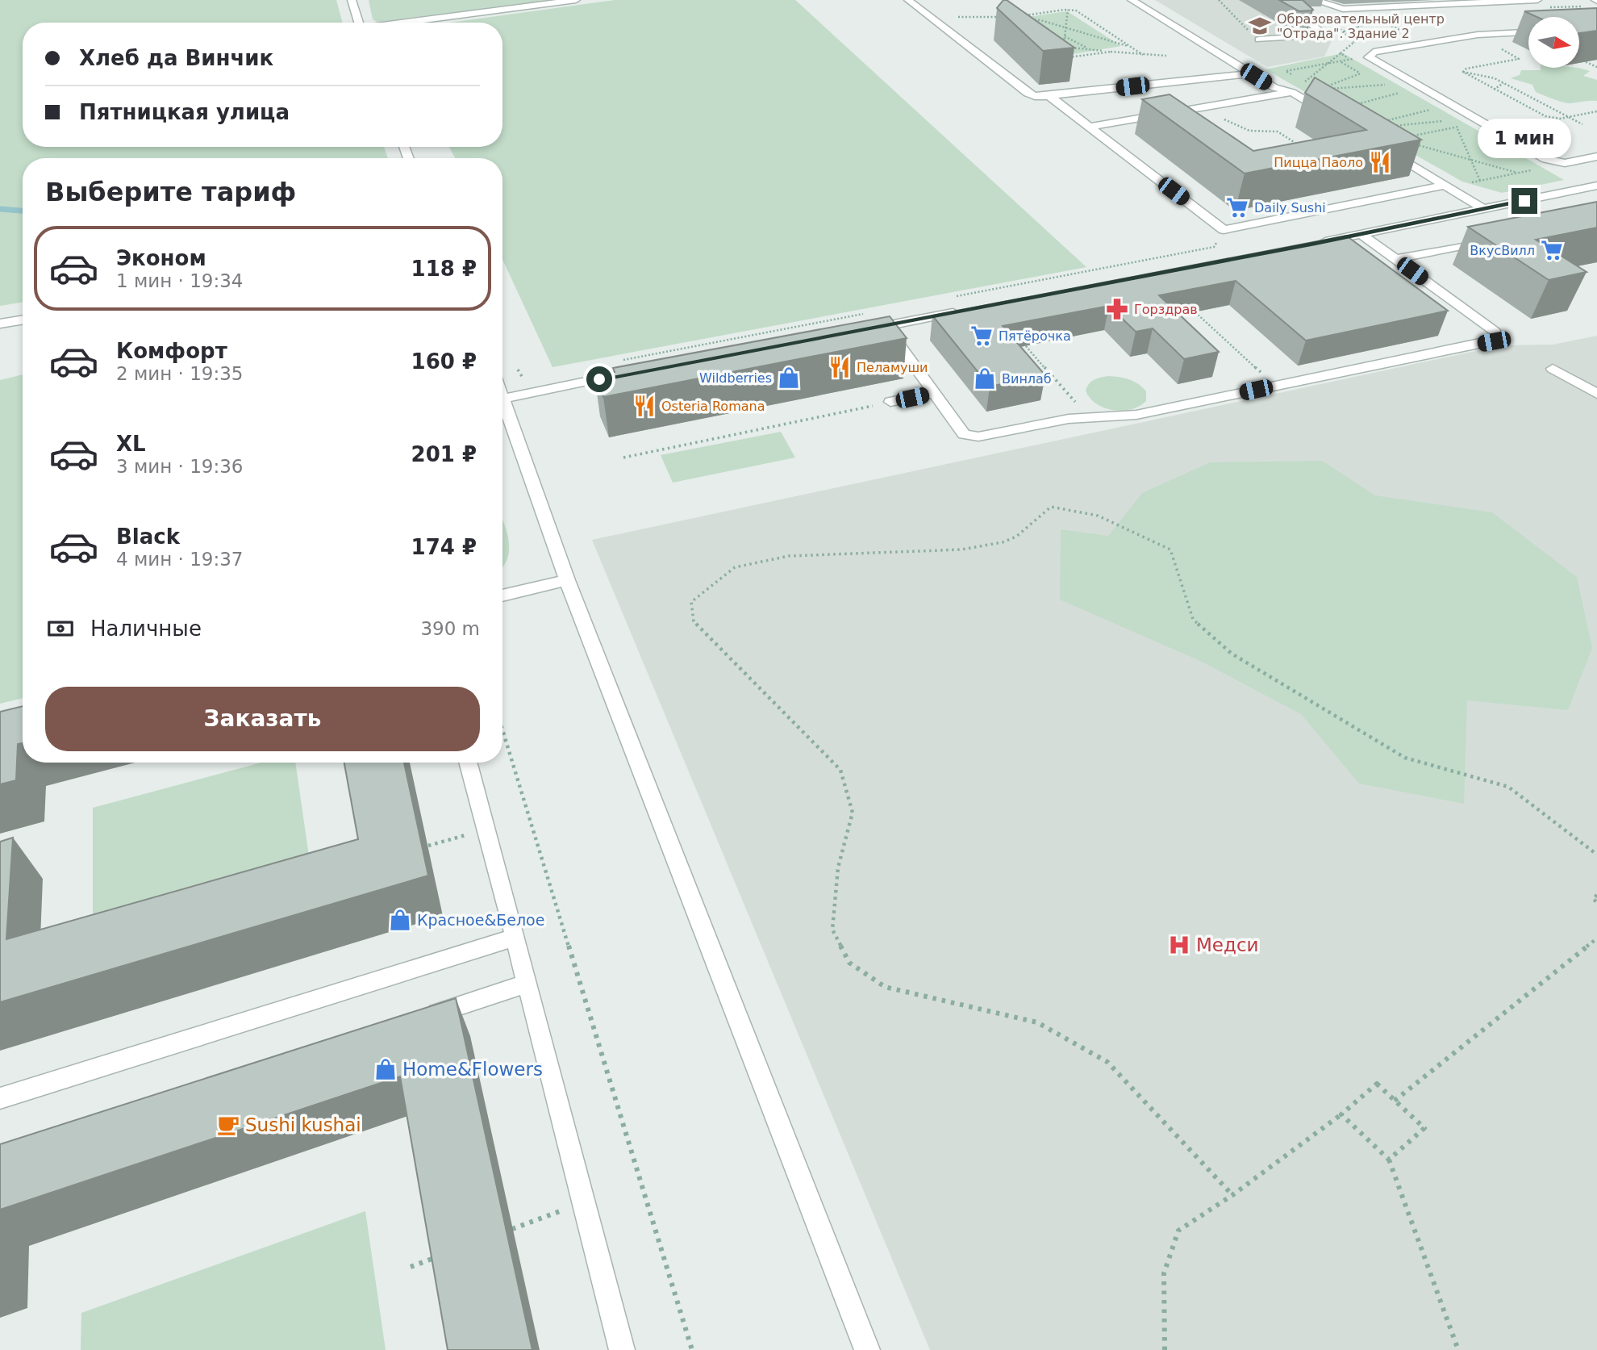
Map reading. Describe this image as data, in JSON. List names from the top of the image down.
{
  "places": {
    "school or university": ["Образовательный центр \"Отрада\". Здание 2"],
    "restaurant": ["Пицца Паоло", "Пеламуши", "Osteria Romana"],
    "supermarket": ["Daily Sushi", "ВкусВилл", "Пятёрочка"],
    "pharmacy": ["Горздрав"],
    "shop": [
      "Wildberries",
      "Винлаб",
      "Красное&Белое",
      "Home&Flowers"
    ],
    "hospital": ["Медси"],
    "cafe": ["Sushi kushai"]
  },
  "north": "right",
  "page": {
    "banner": ["Хлеб да Винчик", "Пятницкая улица"],
    "bubble": "1 мин",
    "heading": "Выберите тариф",
    "list": [
      {
        "name": "Эконом",
        "note": "1 мин · 19:34",
        "value": "118 ₽"
      },
      {
        "name": "Комфорт",
        "note": "2 мин · 19:35",
        "value": "160 ₽"
      },
      {
        "name": "XL",
        "note": "3 мин · 19:36",
        "value": "201 ₽"
      },
      {
        "name": "Black",
        "note": "4 мин · 19:37",
        "value": "174 ₽"
      }
    ],
    "pay": ["Наличные", "390 m"],
    "buttons": "Заказать"
  }
}
